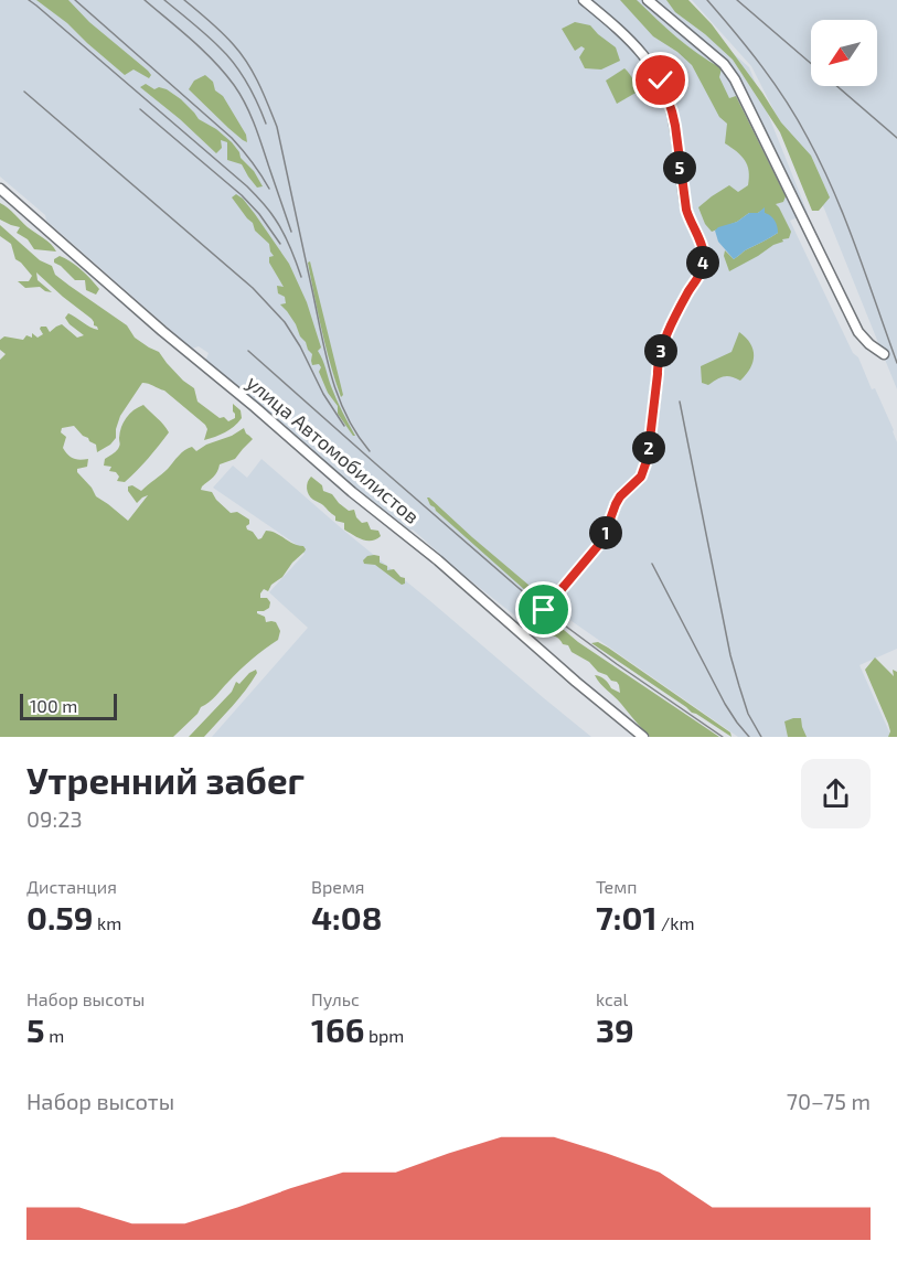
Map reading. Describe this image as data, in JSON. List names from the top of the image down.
{
  "streets": {
    "street": ["улица Автомобилистов"]
  },
  "scale_bar": "100 m",
  "north": "bottom left",
  "page": {
    "pins": [
      "5",
      "4",
      "3",
      "2",
      "1"
    ],
    "scale": "100 m",
    "heading": ["Утренний забег", "09:23"],
    "stats": [
      ["Дистанция", "0.59 km"],
      ["Время", "4:08"],
      ["Темп", "7:01 /km"],
      ["Набор высоты", "5 m"],
      ["Пульс", "166 bpm"],
      ["kcal", "39"]
    ],
    "chart": ["Набор высоты", "70–75 m"]
  }
}
